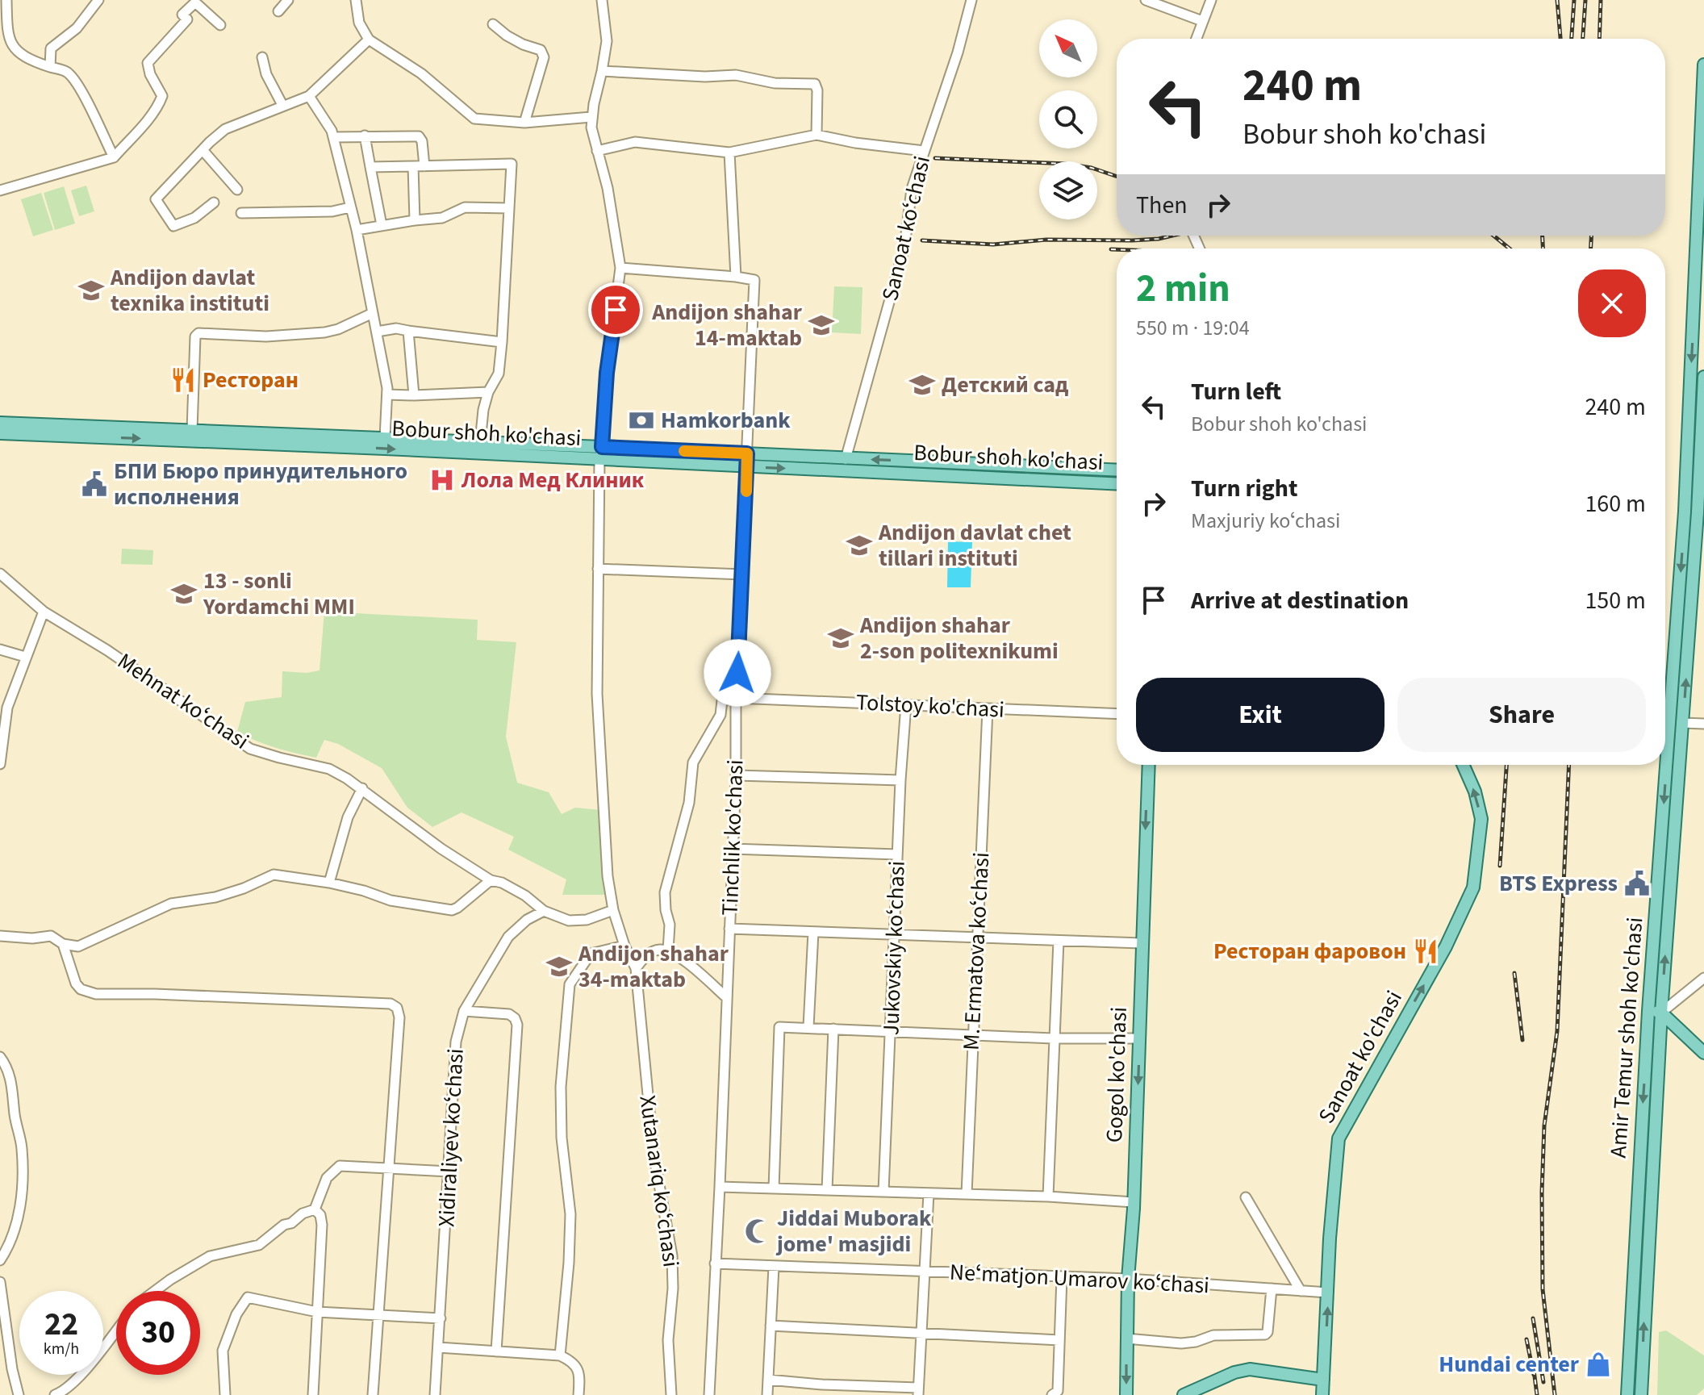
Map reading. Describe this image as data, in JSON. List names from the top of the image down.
{
  "streets": {
    "main road": [
      "Bobur shoh ko'chasi",
      "Amir Temur shoh ko'chasi",
      "Sanoat ko'chasi",
      "Gogol ko'chasi"
    ],
    "street": [
      "Sanoat koʻchasi",
      "Mehnat koʻchasi",
      "Tolstoy ko'chasi",
      "Tinchlik ko'chasi",
      "Jukovskiy koʻchasi",
      "M. Ermatova koʻchasi",
      "Xidiraliyev koʻchasi",
      "Xutanariq koʻchasi",
      "Neʻmatjon Umarov koʻchasi"
    ]
  },
  "crossings": [
    ["Sanoat koʻchasi", "Bobur shoh ko'chasi"],
    ["Bobur shoh ko'chasi", "Tinchlik ko'chasi"],
    ["Mehnat koʻchasi", "Xidiraliyev koʻchasi"],
    ["Tolstoy ko'chasi", "Tinchlik ko'chasi"],
    ["Tolstoy ko'chasi", "Jukovskiy koʻchasi"],
    ["Tolstoy ko'chasi", "M. Ermatova koʻchasi"],
    ["Tinchlik ko'chasi", "Neʻmatjon Umarov koʻchasi"],
    ["Sanoat ko'chasi", "Neʻmatjon Umarov koʻchasi"],
    ["Gogol ko'chasi", "Neʻmatjon Umarov koʻchasi"]
  ],
  "one_way": ["Sanoat ko'chasi", "Gogol ko'chasi"],
  "places": {
    "school or university": [
      "Andijon davlat texnika instituti",
      "Andijon shahar 14-maktab",
      "Детский сад",
      "Andijon davlat chet tillari instituti",
      "13 - sonli Yordamchi MMI",
      "Andijon shahar 2-son politexnikumi",
      "Andijon shahar 34-maktab"
    ],
    "restaurant": ["Ресторан", "Ресторан фаровон"],
    "bank": ["Hamkorbank"],
    "hospital": ["Лола Мед Клиник"],
    "public building": ["БПИ Бюро принудительного исполнения", "BTS Express"],
    "mosque": ["Jiddai Muborak jome' masjidi"],
    "shop": ["Hundai center"]
  },
  "north": "top left",
  "page": {
    "turn": ["240 m", "Bobur shoh ko'chasi"],
    "then": "Then",
    "heading": ["2 min", "550 m · 19:04"],
    "list": [
      {
        "name": "Turn left",
        "note": "Bobur shoh ko'chasi",
        "value": "240 m"
      },
      {
        "name": "Turn right",
        "note": "Maxjuriy koʻchasi",
        "value": "160 m"
      },
      {
        "name": "Arrive at destination",
        "value": "150 m"
      }
    ],
    "buttons": ["Exit", "Share"],
    "speed": "22 km/h",
    "limit": "30"
  }
}
